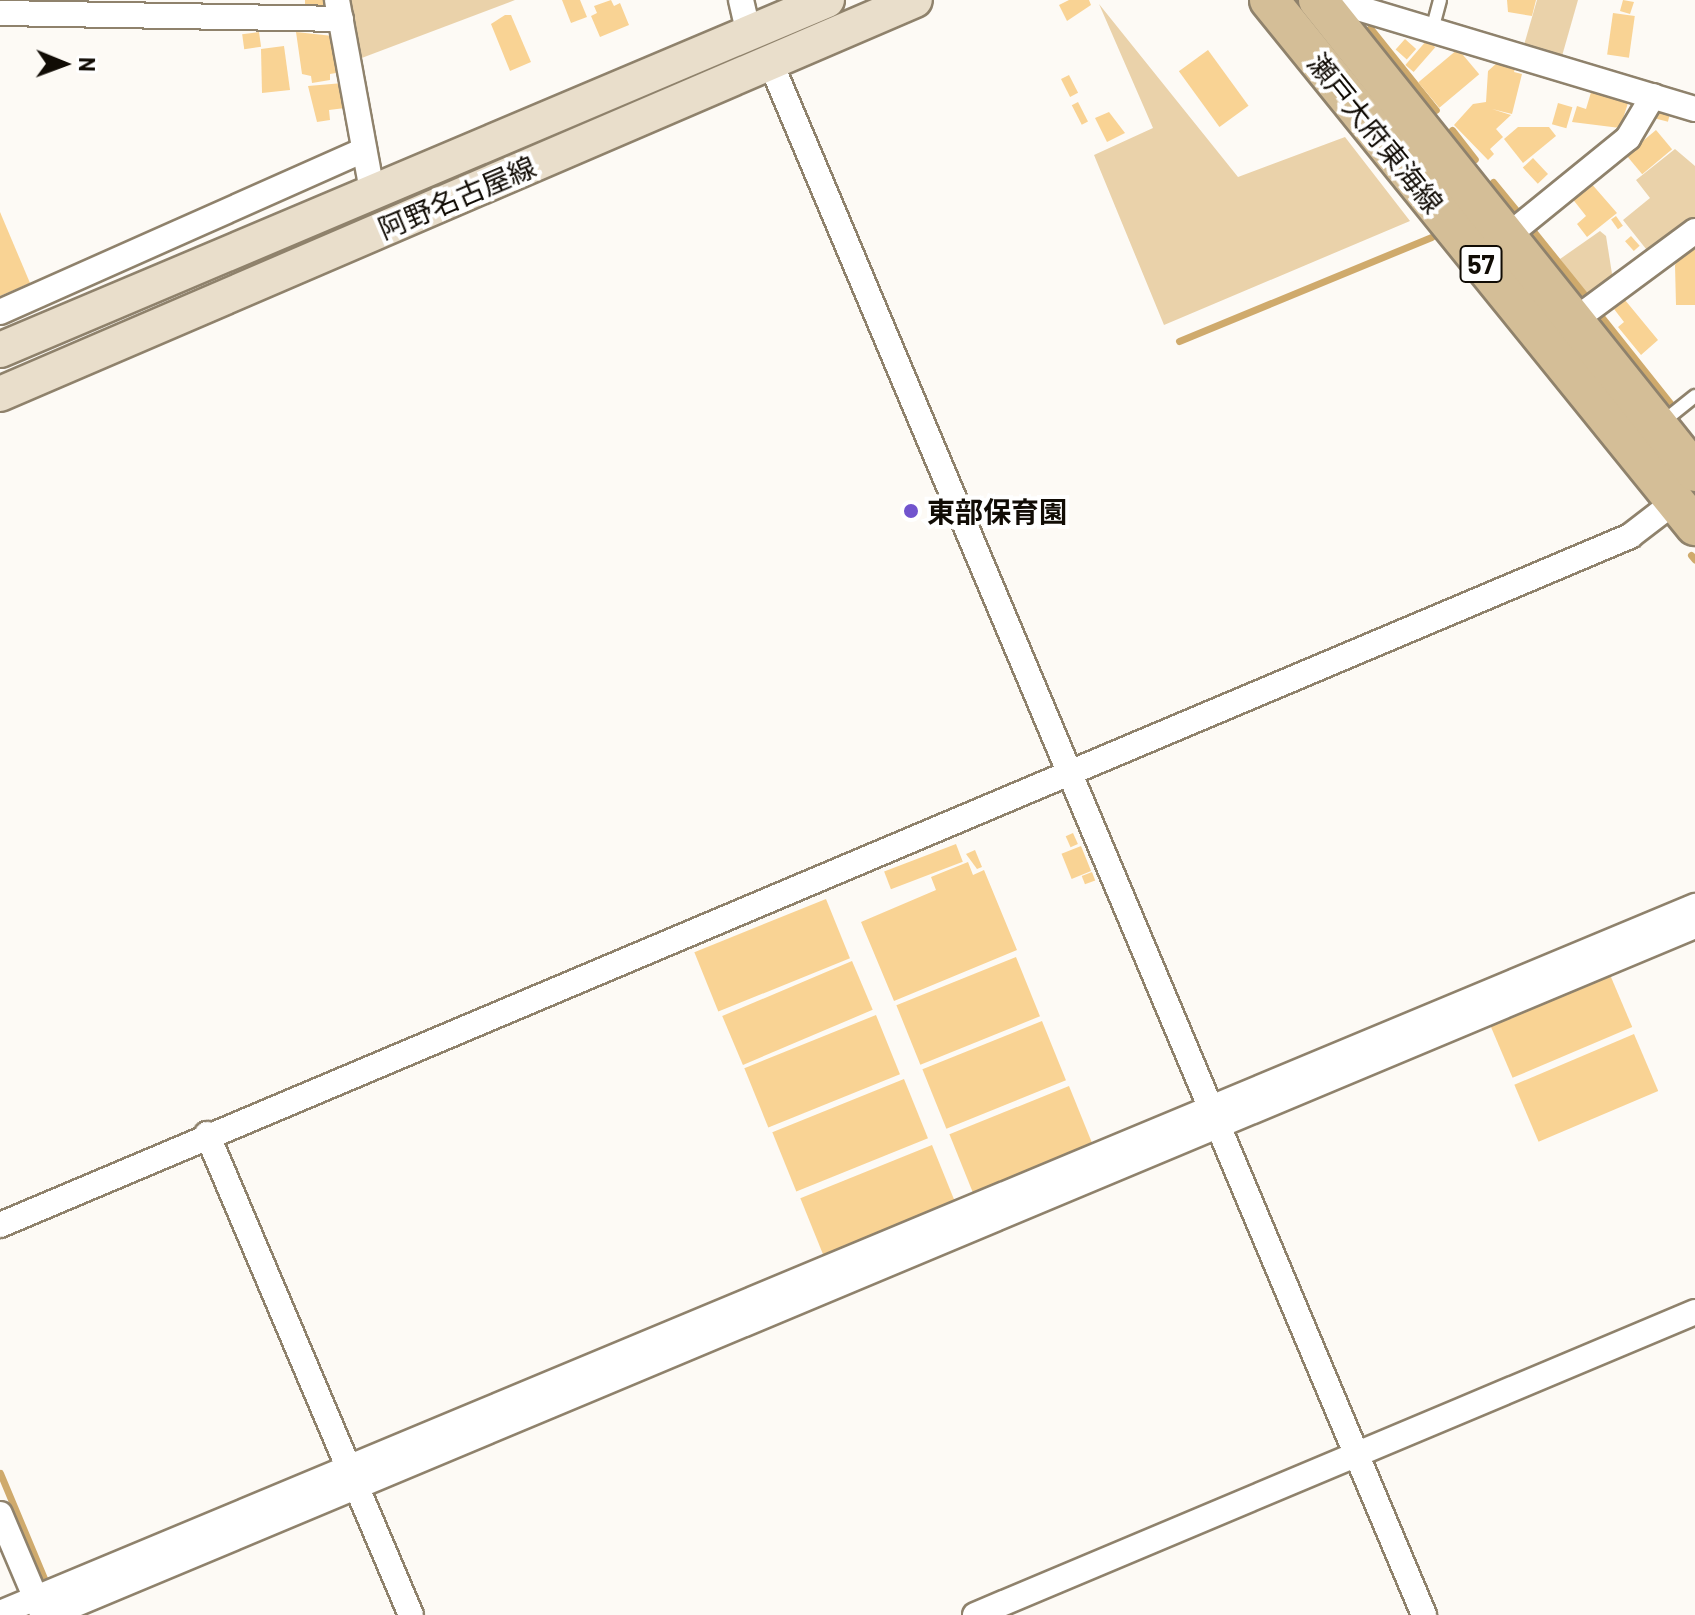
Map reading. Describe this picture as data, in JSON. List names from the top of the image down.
{
  "streets": {
    "main road": ["瀬戸大府東海線", "阿野名古屋線", "57"]
  },
  "places": ["東部保育園"],
  "north": "right"
}
